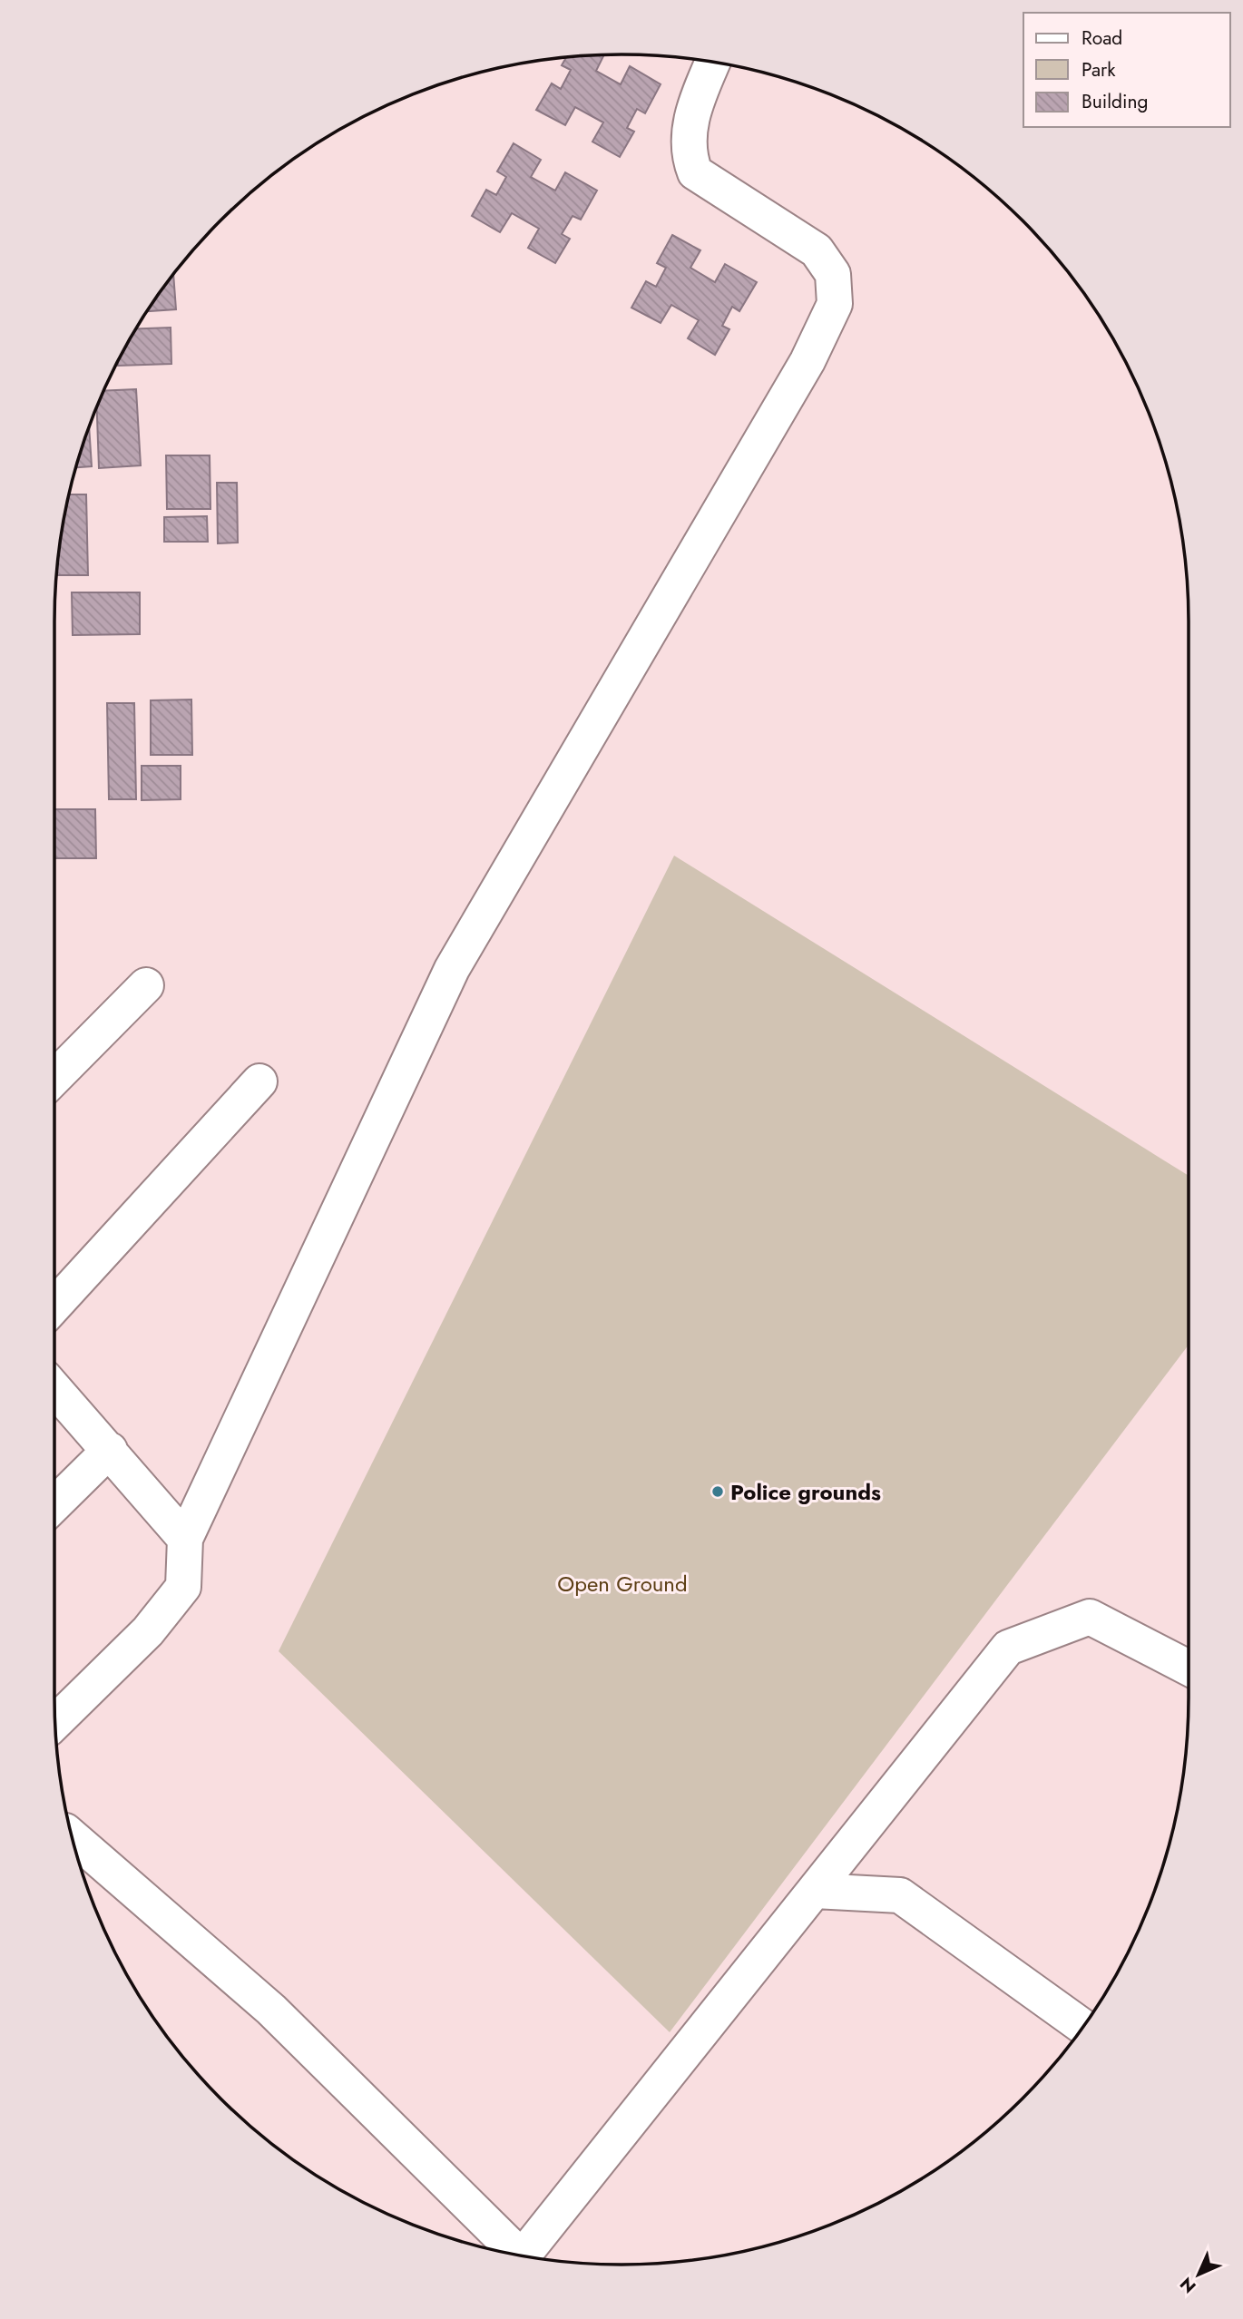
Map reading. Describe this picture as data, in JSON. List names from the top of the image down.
{
  "parks": ["Open Ground"],
  "places": ["Police grounds"],
  "legend": ["Road", "Park", "Building"],
  "north": "bottom left"
}
